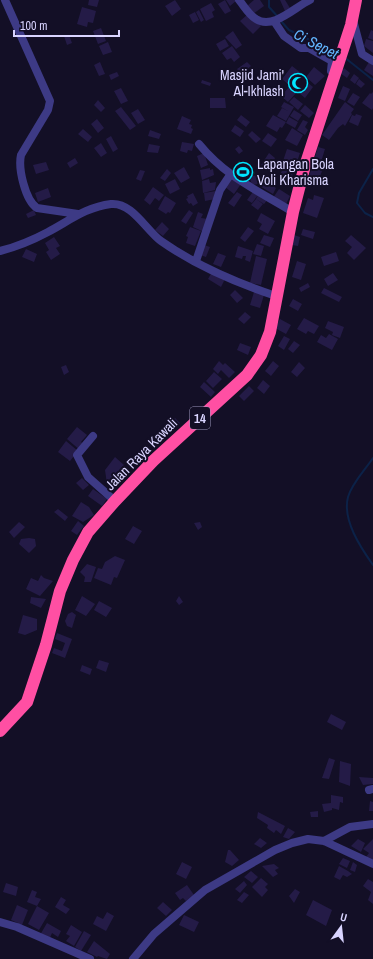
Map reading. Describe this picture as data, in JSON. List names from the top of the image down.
{
  "streets": {
    "highway": ["14", "Jalan Raya Kawali"]
  },
  "crossings": [
    ["14", "Jalan Raya Kawali"]
  ],
  "water": ["Ci Sepet"],
  "places": {
    "mosque": ["Masjid Jami' Al-Ikhlash"],
    "sports": ["Lapangan Bola Voli Kharisma"]
  },
  "scale_bar": "100 m",
  "north": "top"
}
